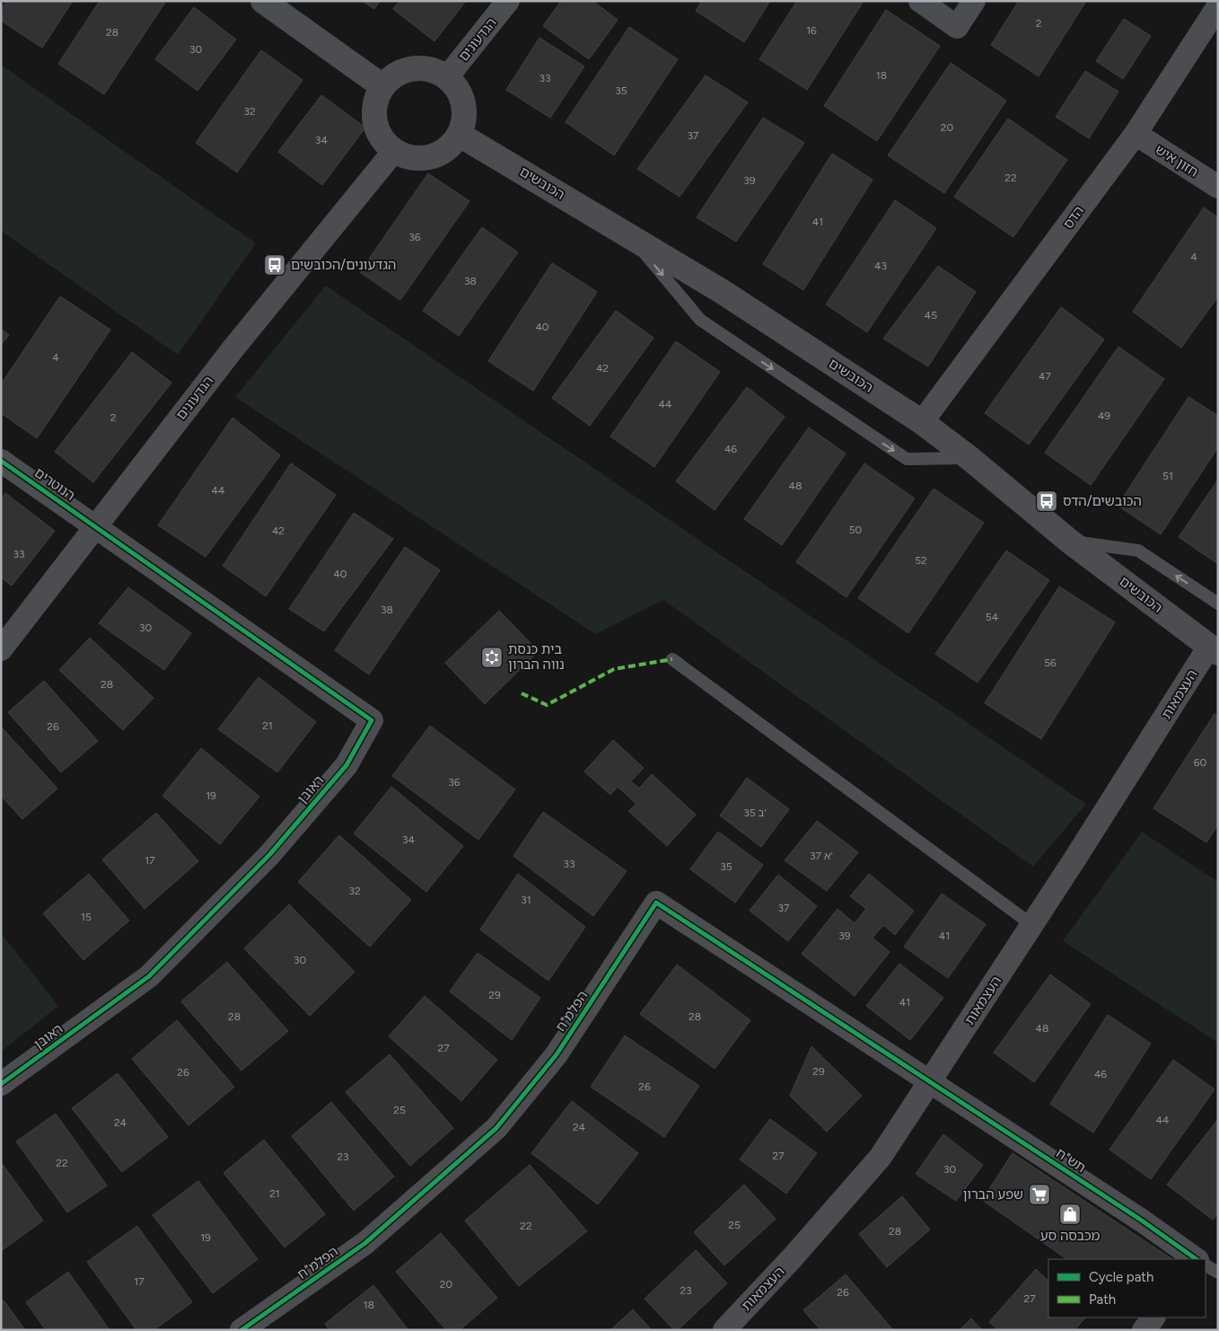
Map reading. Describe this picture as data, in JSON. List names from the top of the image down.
{
  "streets": {
    "street": [
      "הגדעונים",
      "חזון איש",
      "הכובשים",
      "הדס",
      "הנוטרים",
      "העצמאות",
      "ראובן",
      "הפלמ\"ח",
      "תש\"ח"
    ]
  },
  "crossings": [
    ["הגדעונים", "הכובשים"],
    ["הגדעונים", "הנוטרים"],
    ["הגדעונים", "ראובן"],
    ["חזון איש", "הדס"],
    ["הכובשים", "הדס"],
    ["הכובשים", "העצמאות"],
    ["הנוטרים", "ראובן"],
    ["העצמאות", "הפלמ\"ח"],
    ["העצמאות", "תש\"ח"],
    ["הפלמ\"ח", "תש\"ח"]
  ],
  "places": {
    "bus stop": ["הגדעונים/הכובשים", "הכובשים/הדס"],
    "synagogue": ["בית כנסת נווה הברון"],
    "supermarket": ["שפע הברון"],
    "shop": ["מכבסה סע"]
  },
  "house_numbers": [
    "2",
    "16",
    "28",
    "30",
    "18",
    "33",
    "35",
    "32",
    "20",
    "37",
    "34",
    "22",
    "39",
    "41",
    "36",
    "4",
    "43",
    "38",
    "45",
    "40",
    "4",
    "42",
    "47",
    "44",
    "49",
    "2",
    "46",
    "51",
    "48",
    "44",
    "50",
    "42",
    "33",
    "52",
    "40",
    "38",
    "54",
    "30",
    "56",
    "28",
    "21",
    "26",
    "60",
    "36",
    "19",
    "35 ב'",
    "34",
    "37 א'",
    "17",
    "33",
    "35",
    "32",
    "31",
    "37",
    "15",
    "39",
    "41",
    "30",
    "29",
    "41",
    "28",
    "28",
    "48",
    "27",
    "29",
    "26",
    "46",
    "26",
    "25",
    "44",
    "24",
    "24",
    "27",
    "23",
    "22",
    "30",
    "21",
    "25",
    "22",
    "28",
    "19",
    "17",
    "20",
    "23",
    "26",
    "27",
    "18"
  ],
  "legend": ["Cycle path", "Path"]
}
